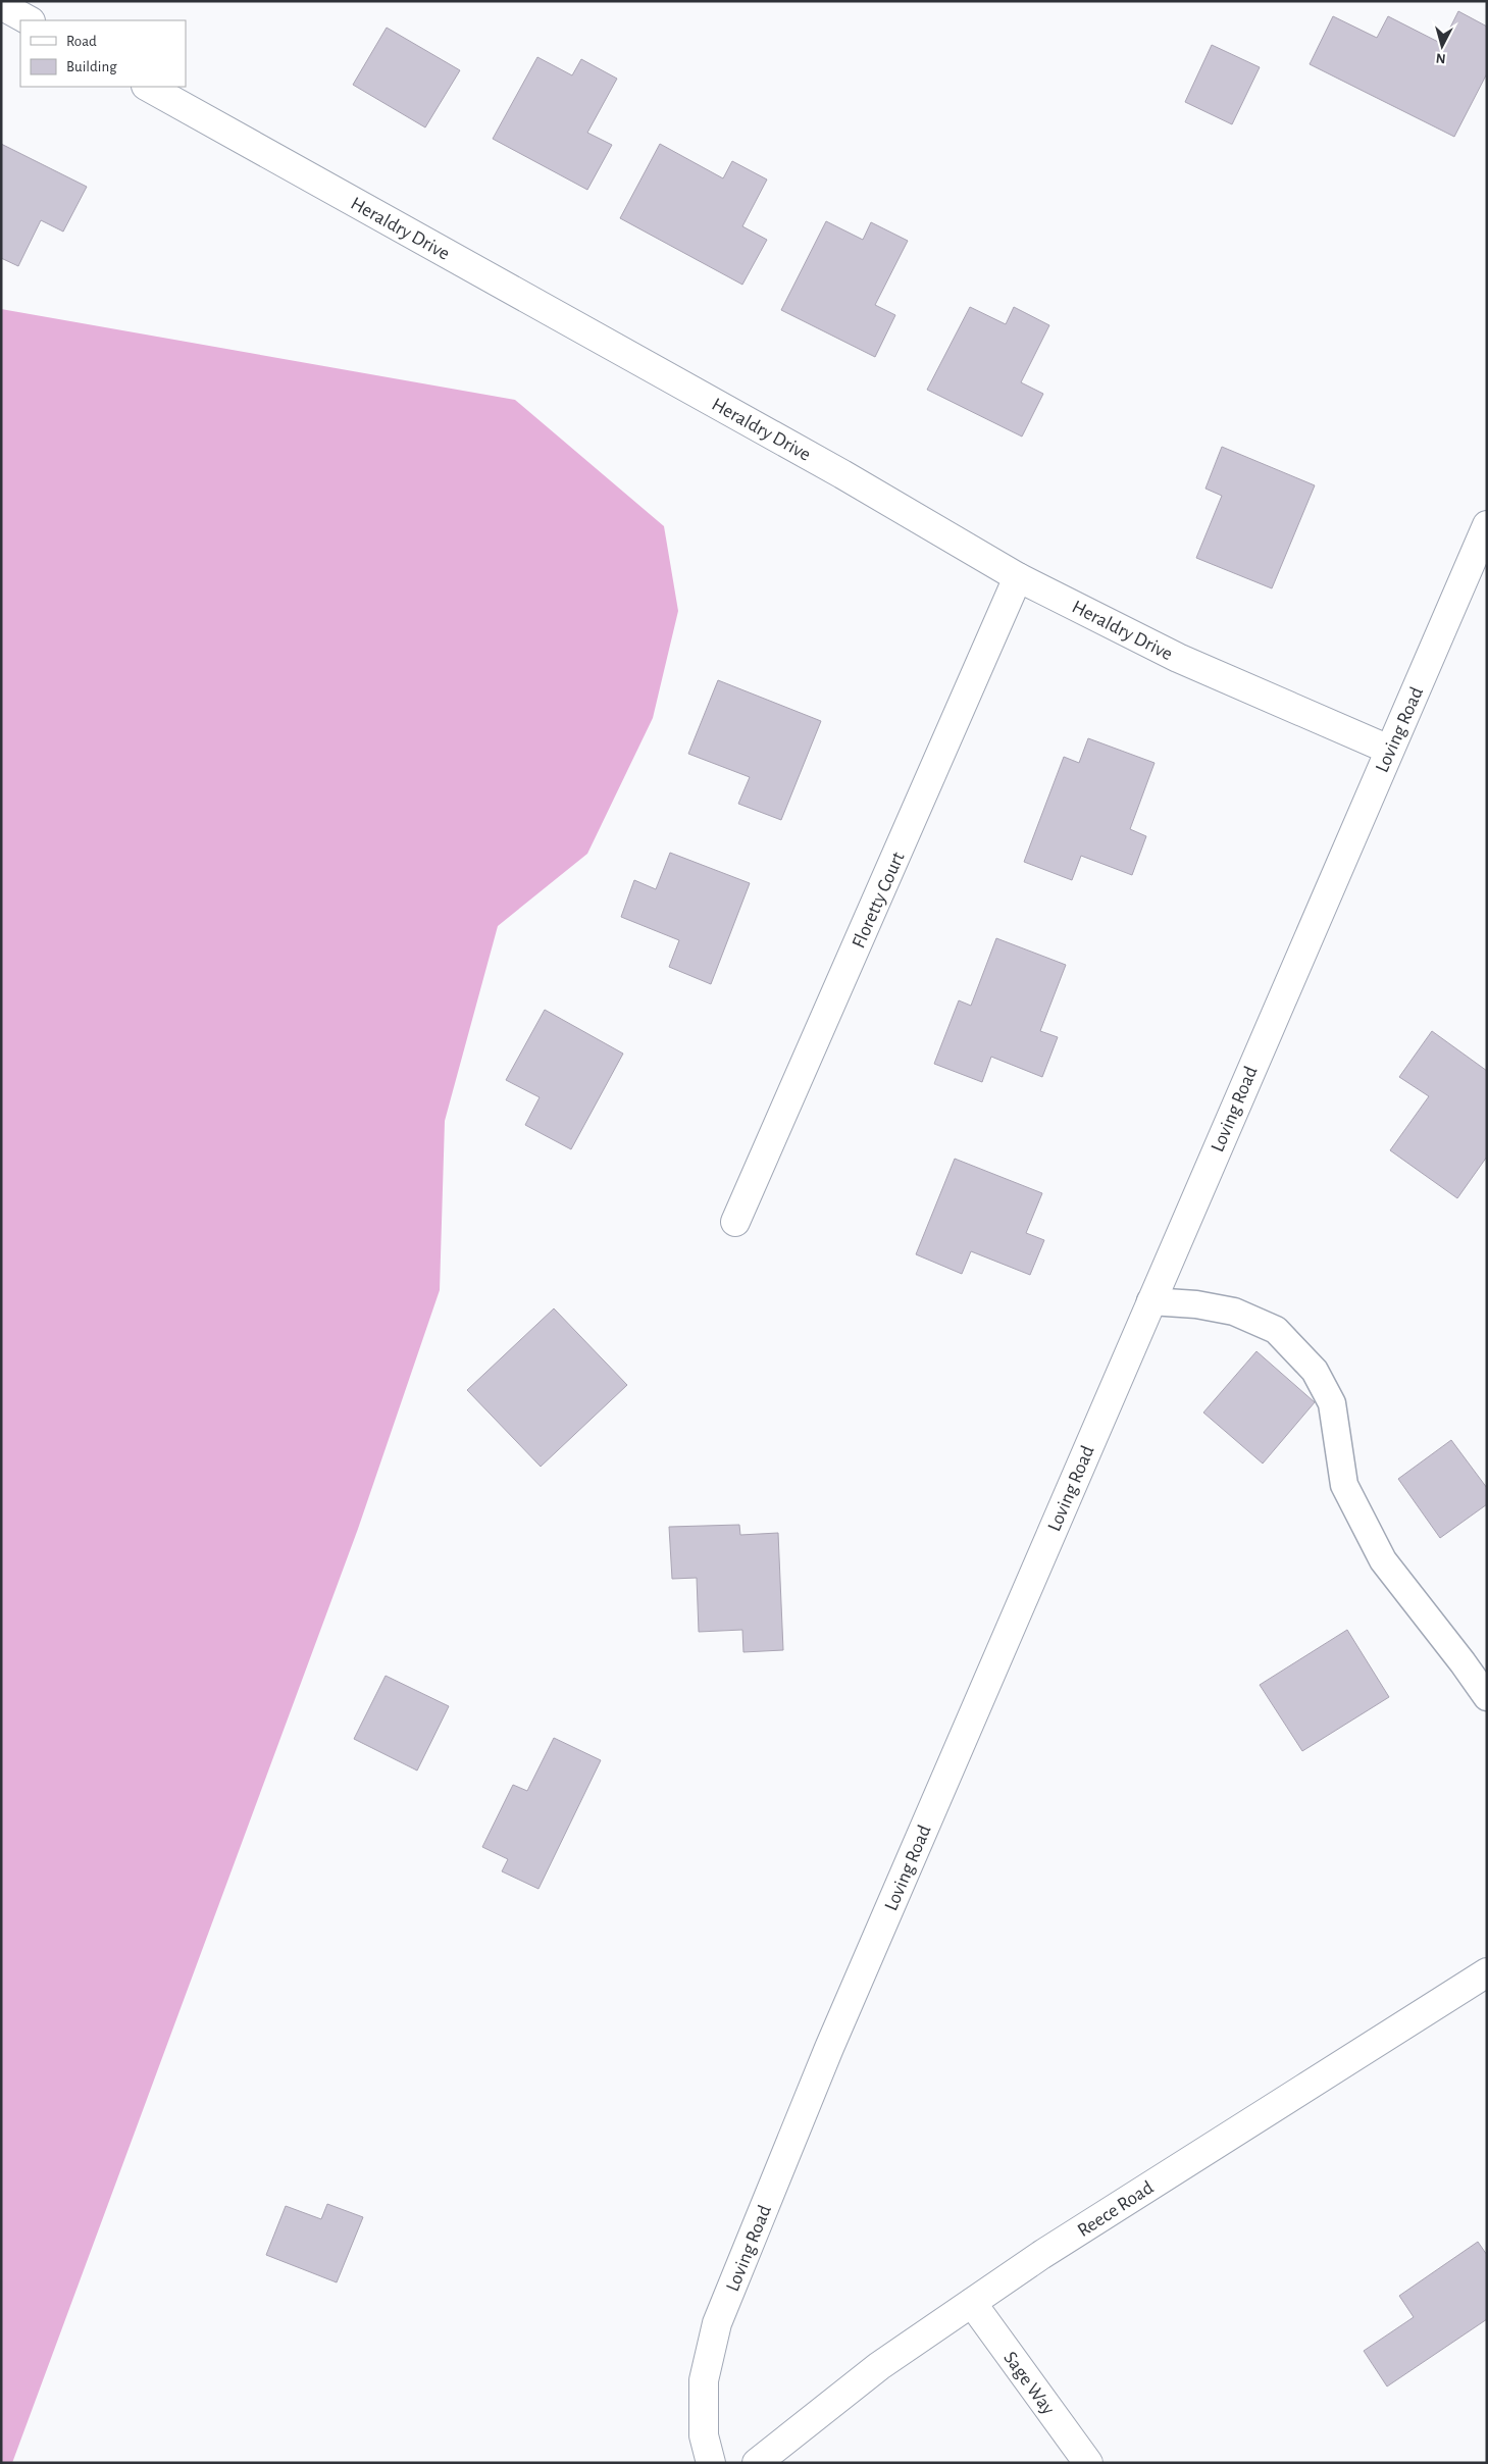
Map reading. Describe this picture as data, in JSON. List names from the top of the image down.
{
  "streets": {
    "street": [
      "Heraldry Drive",
      "Loving Road",
      "Floretty Court",
      "Reece Road",
      "Sage Way"
    ]
  },
  "crossings": [
    ["Heraldry Drive", "Loving Road"],
    ["Heraldry Drive", "Floretty Court"],
    ["Reece Road", "Sage Way"]
  ],
  "legend": ["Road", "Building"],
  "north": "bottom"
}
